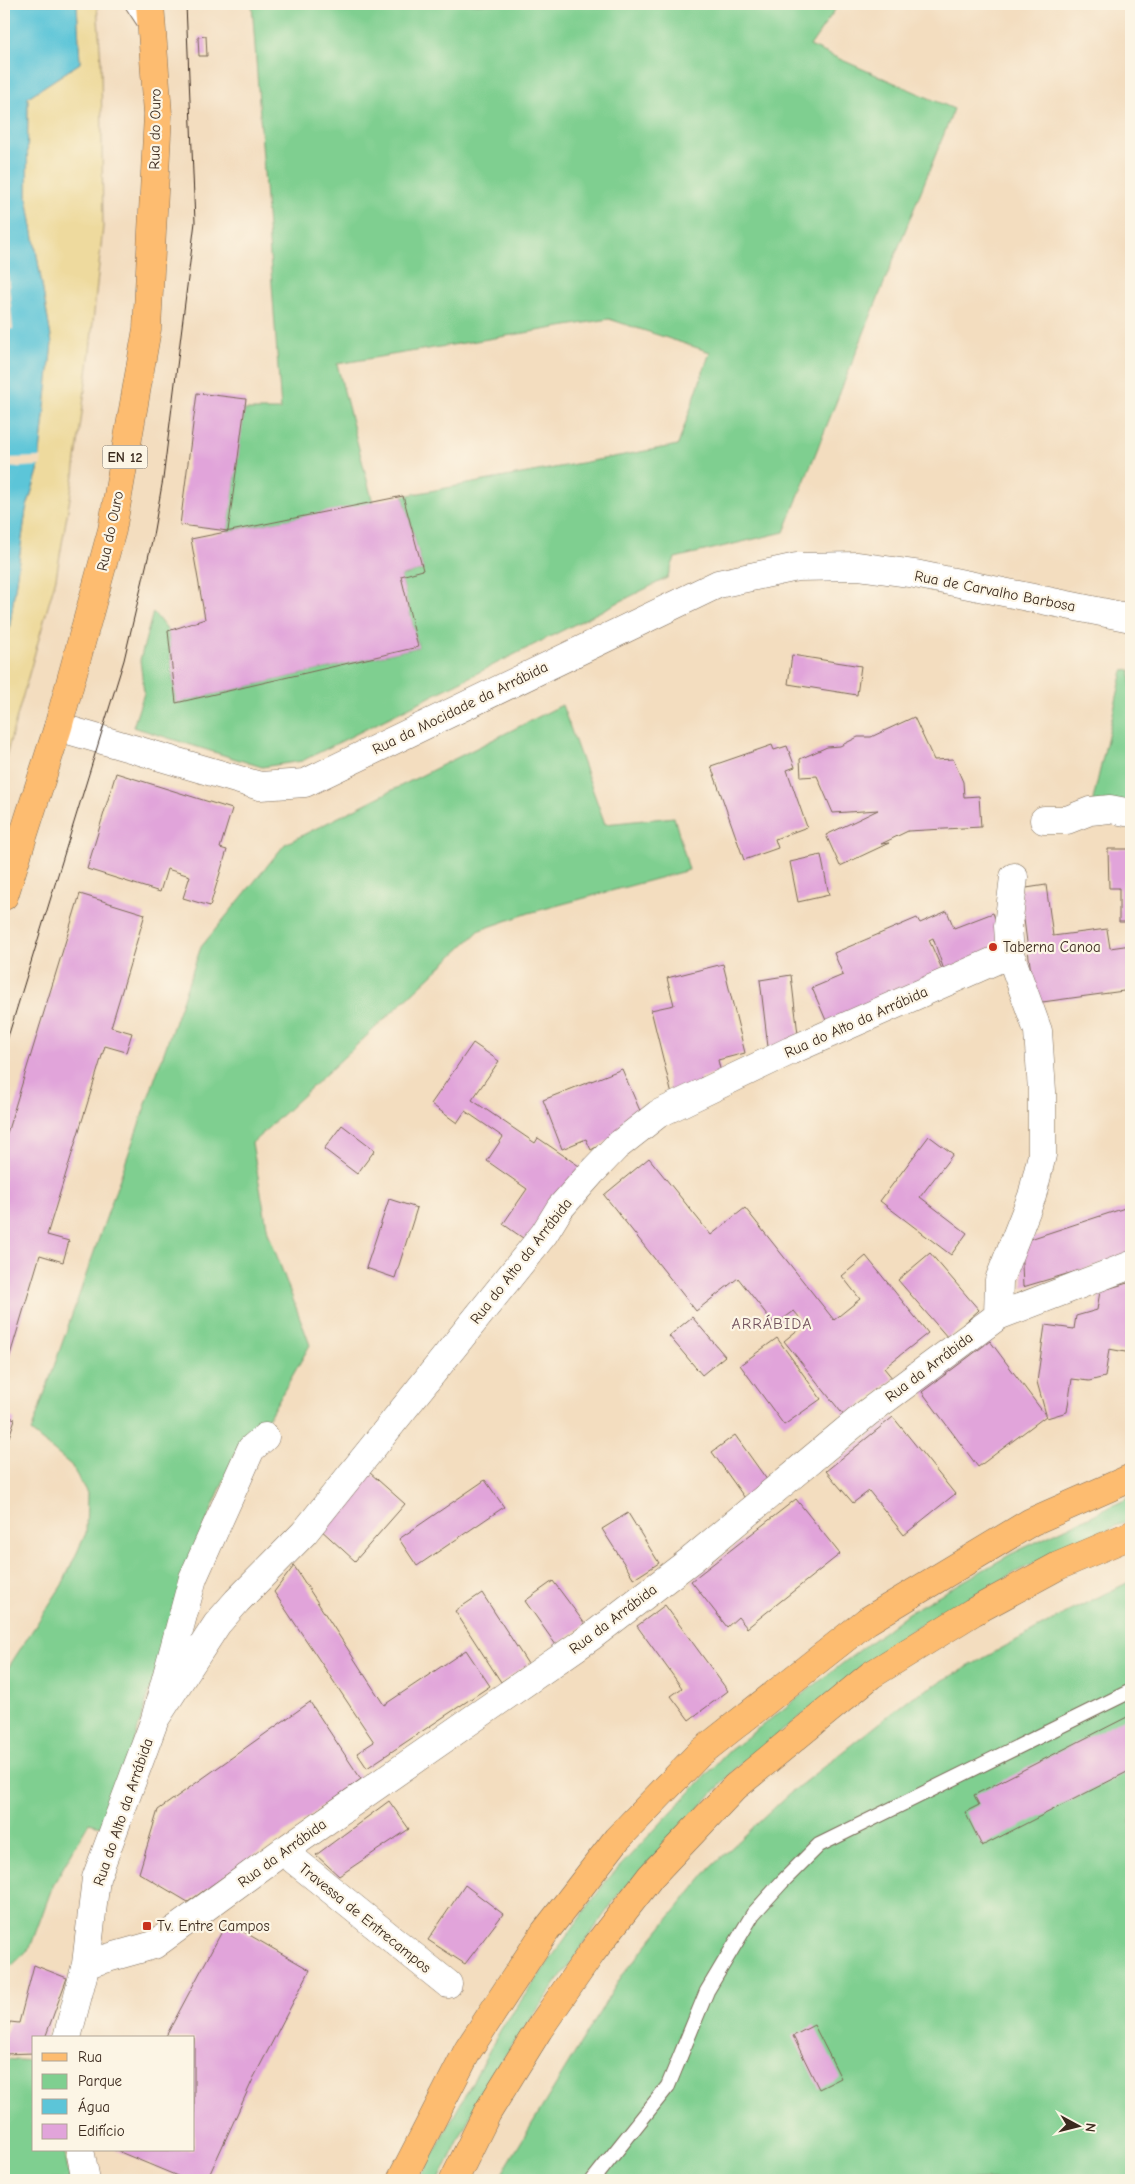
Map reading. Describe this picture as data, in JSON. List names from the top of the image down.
{
  "streets": {
    "main road": ["Rua do Ouro", "EN 12"],
    "street": [
      "Rua de Carvalho Barbosa",
      "Rua da Mocidade da Arrábida",
      "Rua do Alto da Arrábida",
      "Rua da Arrábida",
      "Travessa de Entrecampos"
    ]
  },
  "crossings": [
    ["Rua do Ouro", "Rua da Mocidade da Arrábida"],
    ["Rua de Carvalho Barbosa", "Rua da Mocidade da Arrábida"],
    ["Rua do Alto da Arrábida", "Rua da Arrábida"],
    ["Rua da Arrábida", "Travessa de Entrecampos"]
  ],
  "districts": ["ARRÁBIDA"],
  "places": {
    "other": ["Taberna Canoa"],
    "transit": ["Tv. Entre Campos"]
  },
  "legend": [
    "Rua",
    "Parque",
    "Água",
    "Edifício"
  ],
  "north": "right"
}
